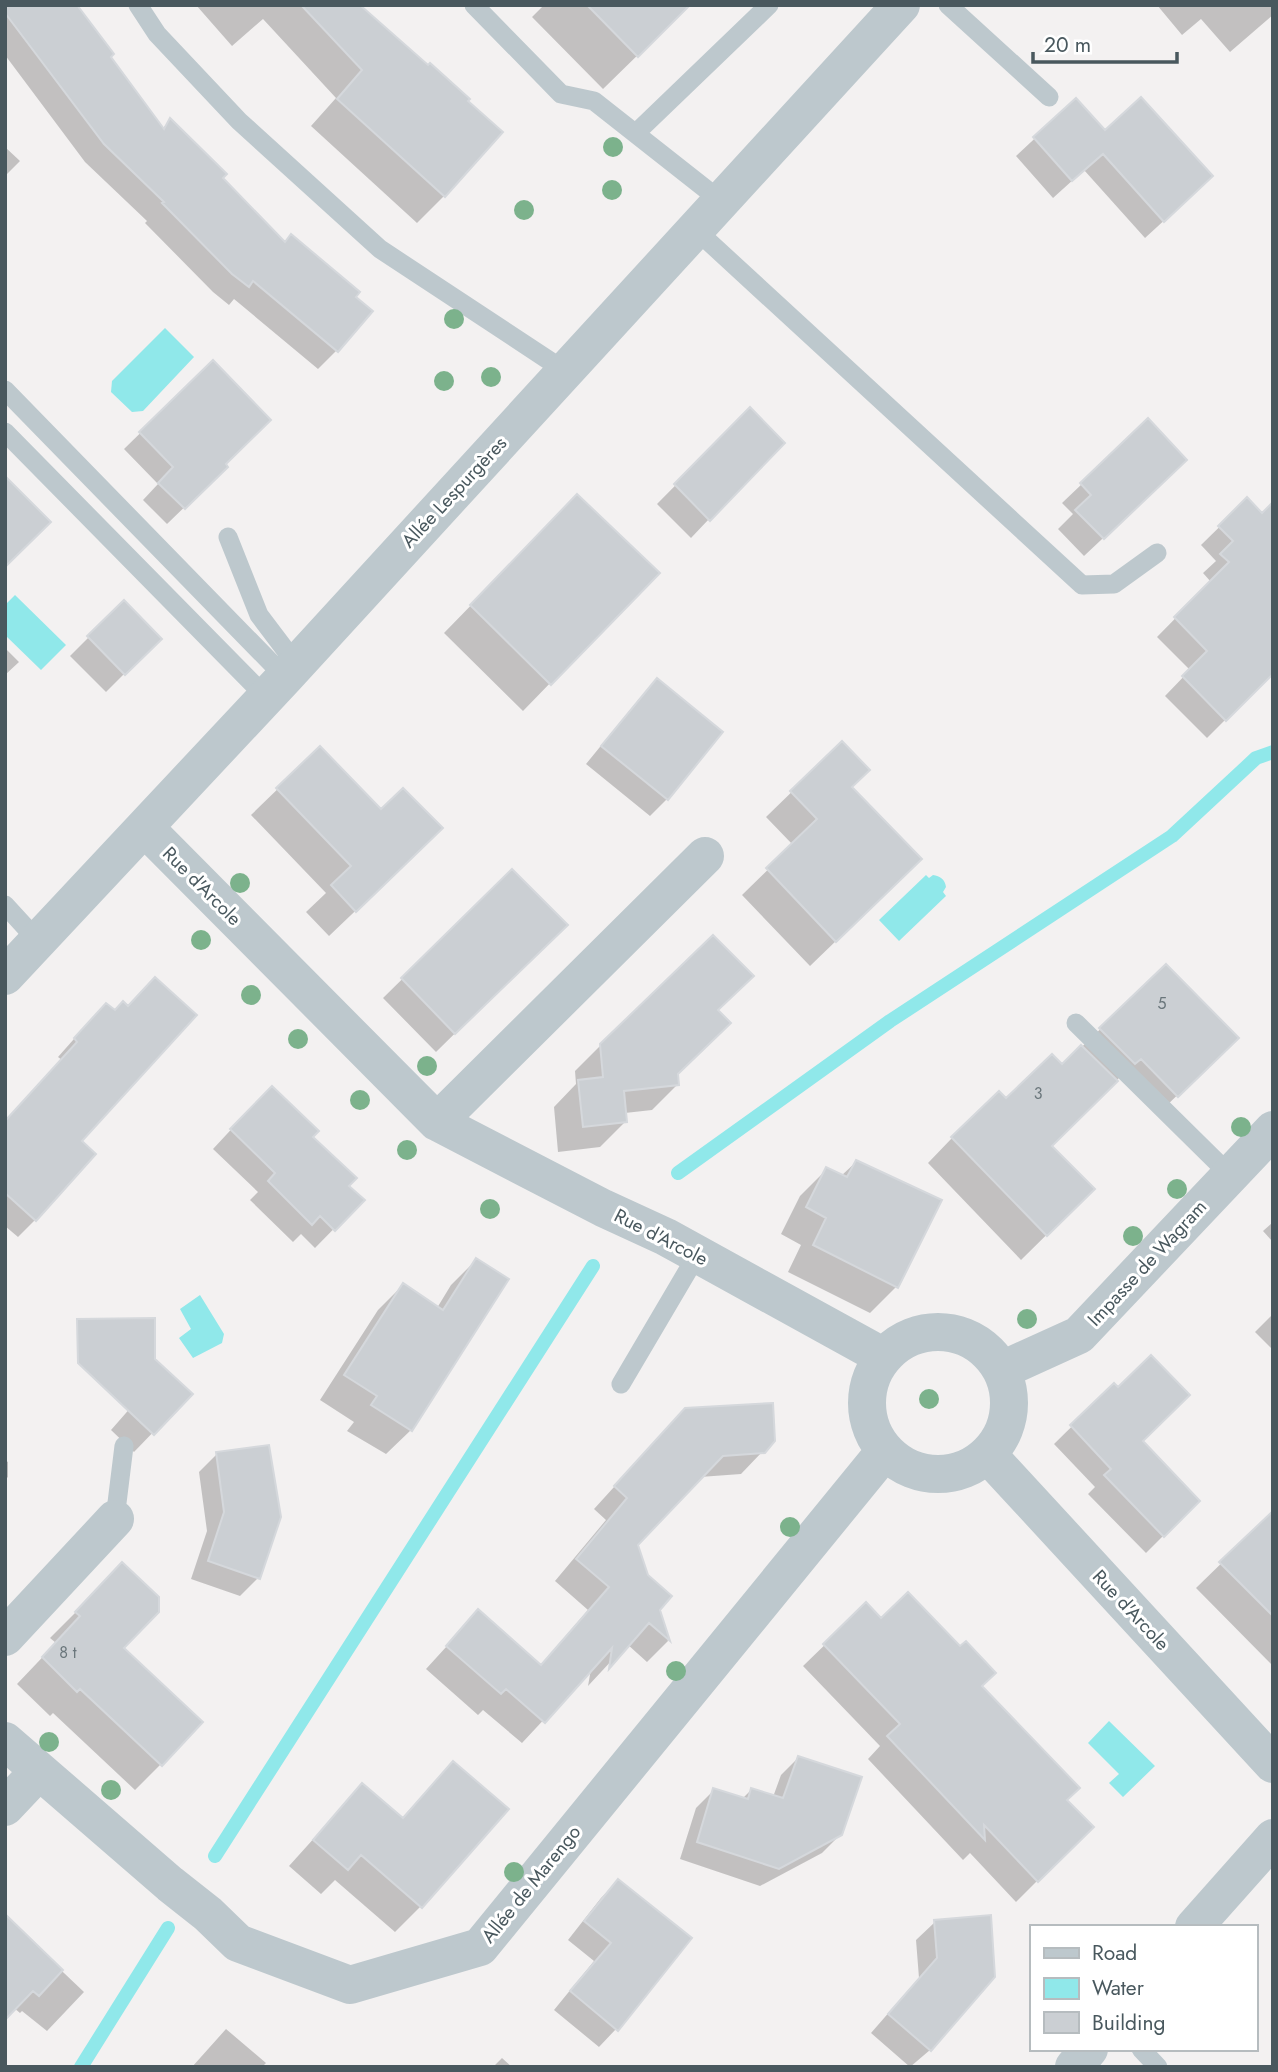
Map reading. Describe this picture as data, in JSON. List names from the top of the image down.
{
  "streets": {
    "street": [
      "Allée Lespurgères",
      "Rue d'Arcole",
      "Impasse de Wagram",
      "Allée de Marengo"
    ]
  },
  "crossings": [
    ["Allée Lespurgères", "Rue d'Arcole"],
    ["Rue d'Arcole", "Impasse de Wagram"],
    ["Rue d'Arcole", "Allée de Marengo"],
    ["Impasse de Wagram", "Allée de Marengo"]
  ],
  "house_numbers": ["5", "3", "8 t"],
  "legend": ["Road", "Water", "Building"],
  "scale_bar": "20 m"
}
